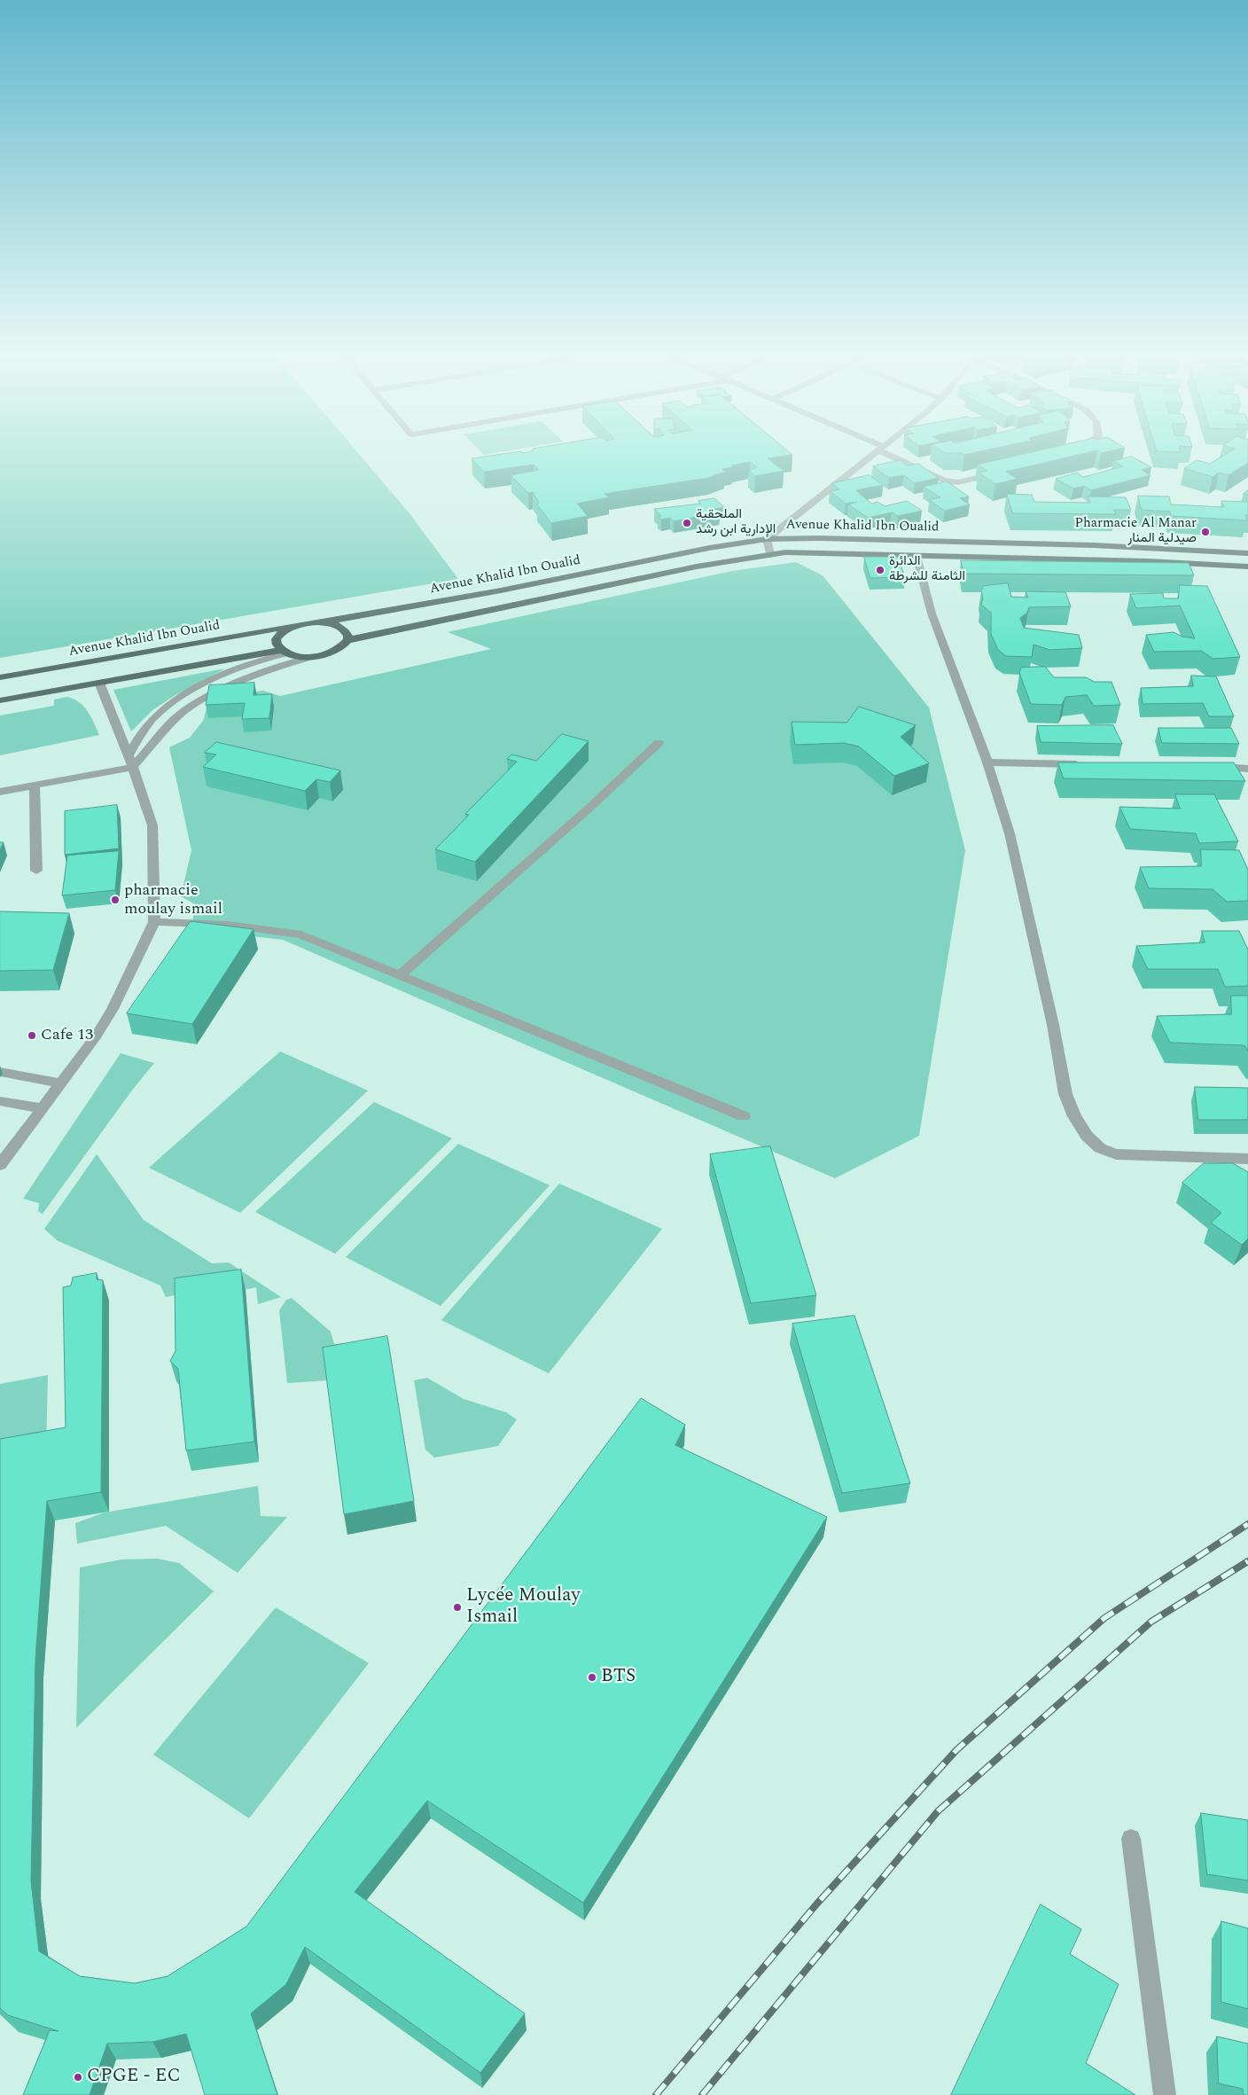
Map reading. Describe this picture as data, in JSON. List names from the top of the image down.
{
  "streets": {
    "main road": ["Avenue Khalid Ibn Oualid"]
  },
  "places": [
    "الملحقية الإدارية ابن رشد",
    "Pharmacie Al Manar صيدلية المنار",
    "الدائرة الثامنة للشرطة",
    "pharmacie moulay ismail",
    "Cafe 13",
    "Lycée Moulay Ismail",
    "BTS",
    "CPGE - EC"
  ]
}
